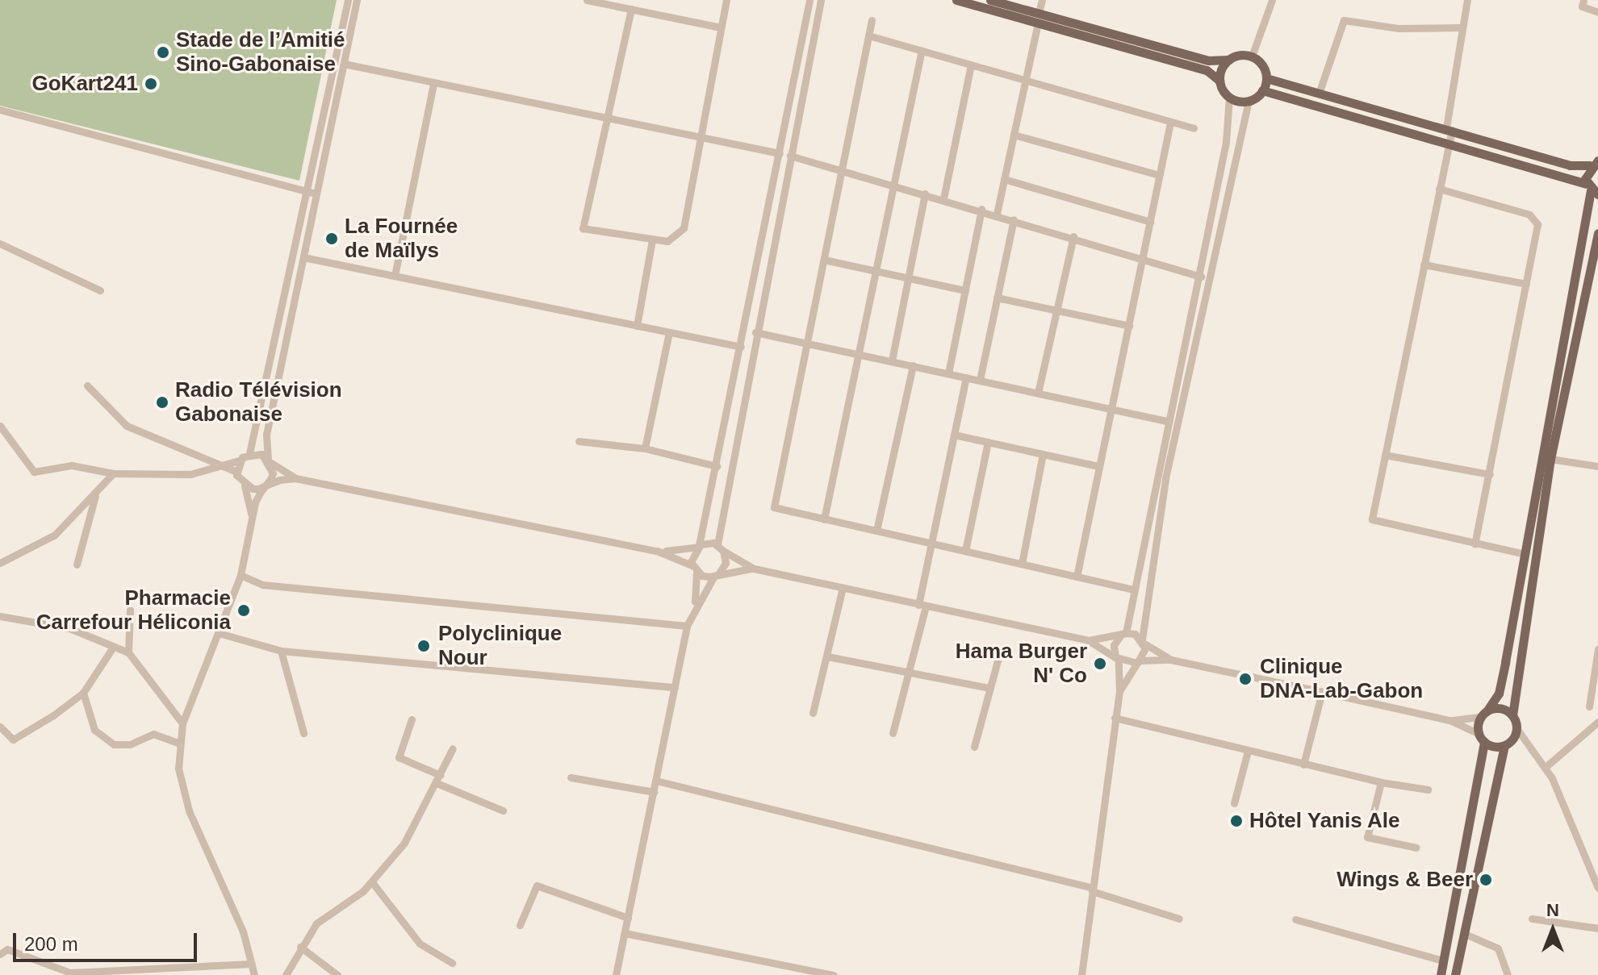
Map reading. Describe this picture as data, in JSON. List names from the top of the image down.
{
  "places": [
    "Stade de l’Amitié Sino-Gabonaise",
    "GoKart241",
    "La Fournée de Maïlys",
    "Radio Télévision Gabonaise",
    "Pharmacie Carrefour Héliconia",
    "Polyclinique Nour",
    "Hama Burger N' Co",
    "Clinique DNA-Lab-Gabon",
    "Hôtel Yanis Ale",
    "Wings & Beer"
  ],
  "scale_bar": "200 m",
  "north": "top"
}
